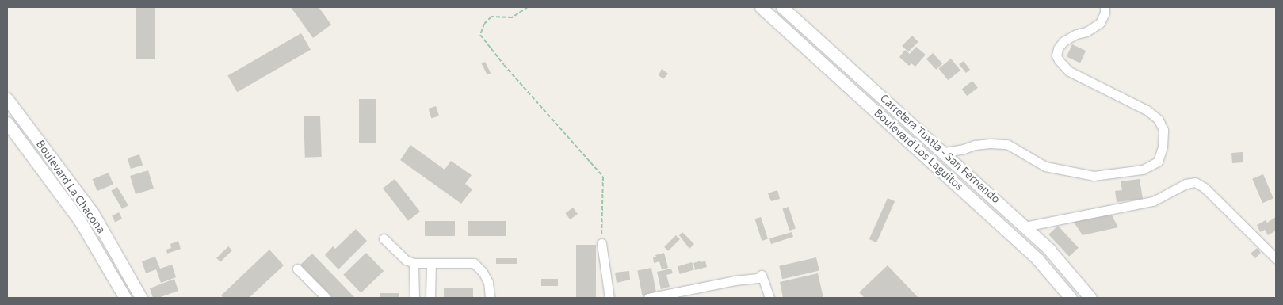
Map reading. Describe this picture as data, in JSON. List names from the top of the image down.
{
  "streets": {
    "main road": ["Carretera Tuxtla - San Fernando", "Boulevard Los Laguitos", "Boulevard La Chacona"]
  }
}
